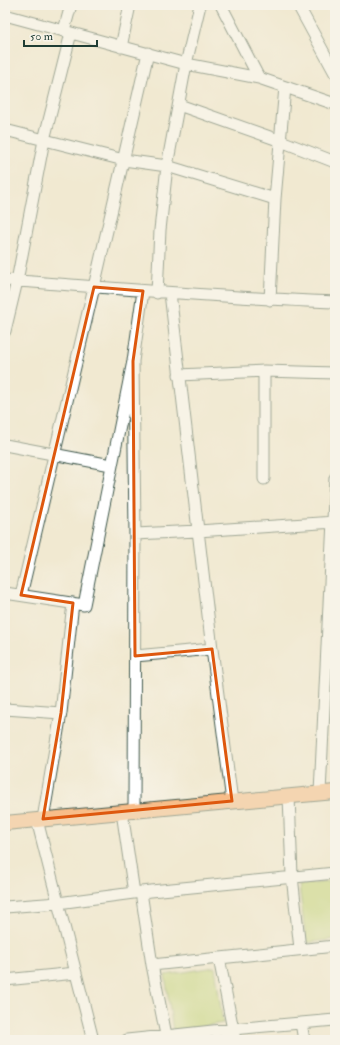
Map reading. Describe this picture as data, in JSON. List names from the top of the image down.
{
  "scale_bar": "50 m"
}
